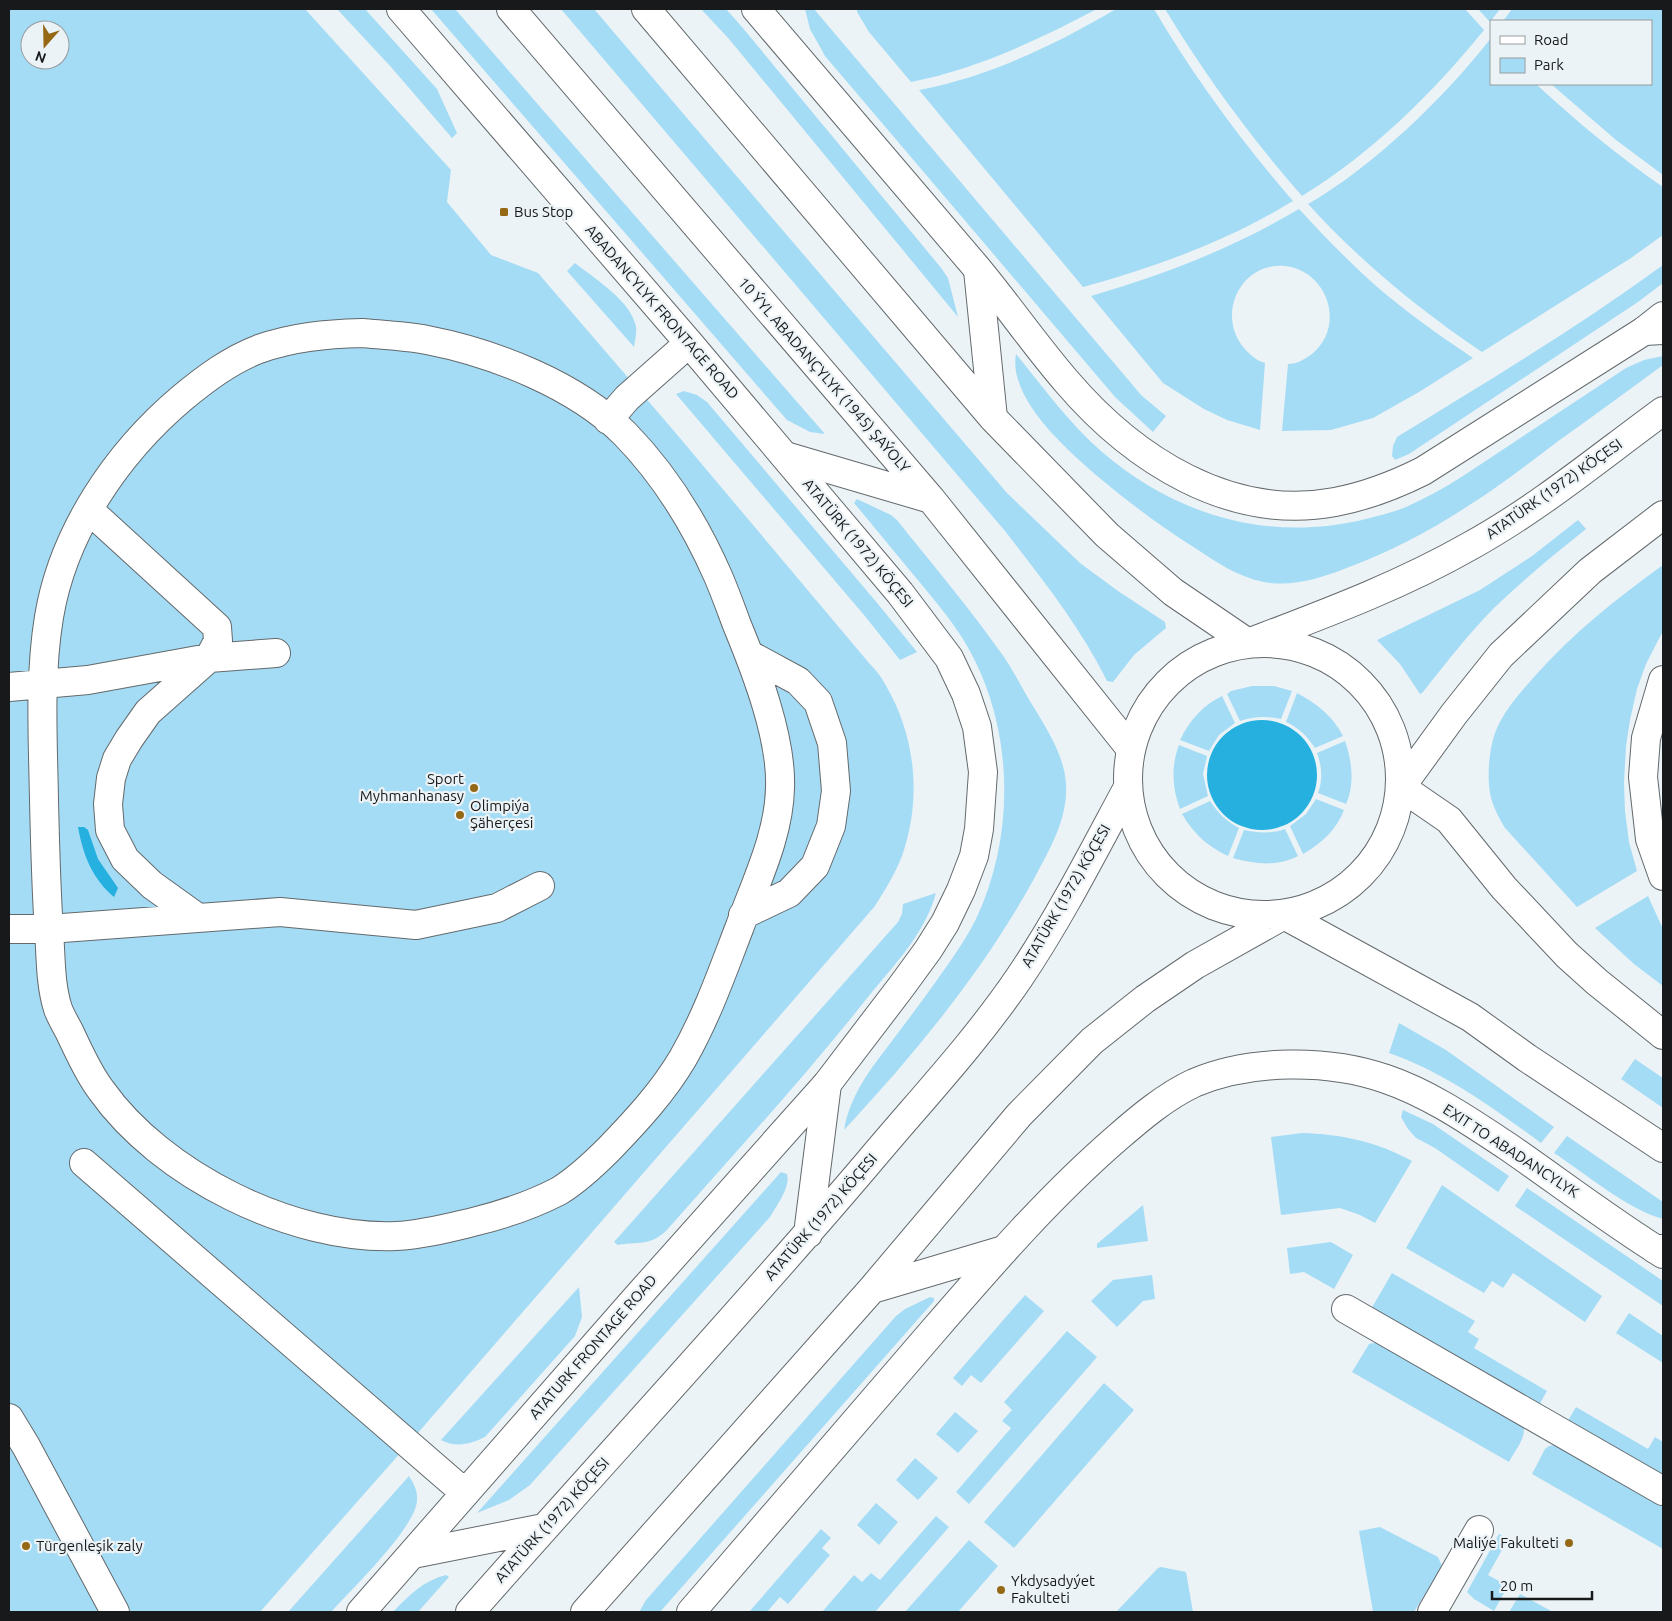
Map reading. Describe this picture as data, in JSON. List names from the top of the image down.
{
  "streets": {
    "main road": [
      "ABADANCYLYK FRONTAGE ROAD",
      "10 ÝYL ABADANÇYLYK (1945) ŞAÝOLY",
      "ATATÜRK (1972) KÖÇESI",
      "EXIT TO ABADANCYLYK",
      "ATATURK FRONTAGE ROAD"
    ]
  },
  "crossings": [
    ["ABADANCYLYK FRONTAGE ROAD", "ATATÜRK (1972) KÖÇESI"],
    ["ATATÜRK (1972) KÖÇESI", "ATATURK FRONTAGE ROAD"]
  ],
  "places": {
    "transit": ["Bus Stop"],
    "other": [
      "Sport Myhmanhanasy",
      "Olimpiýa Şäherçesi",
      "Maliýe Fakulteti",
      "Türgenleşik zaly",
      "Ykdysadyýet Fakulteti"
    ]
  },
  "legend": ["Road", "Park"],
  "scale_bar": "20 m",
  "north": "bottom"
}
